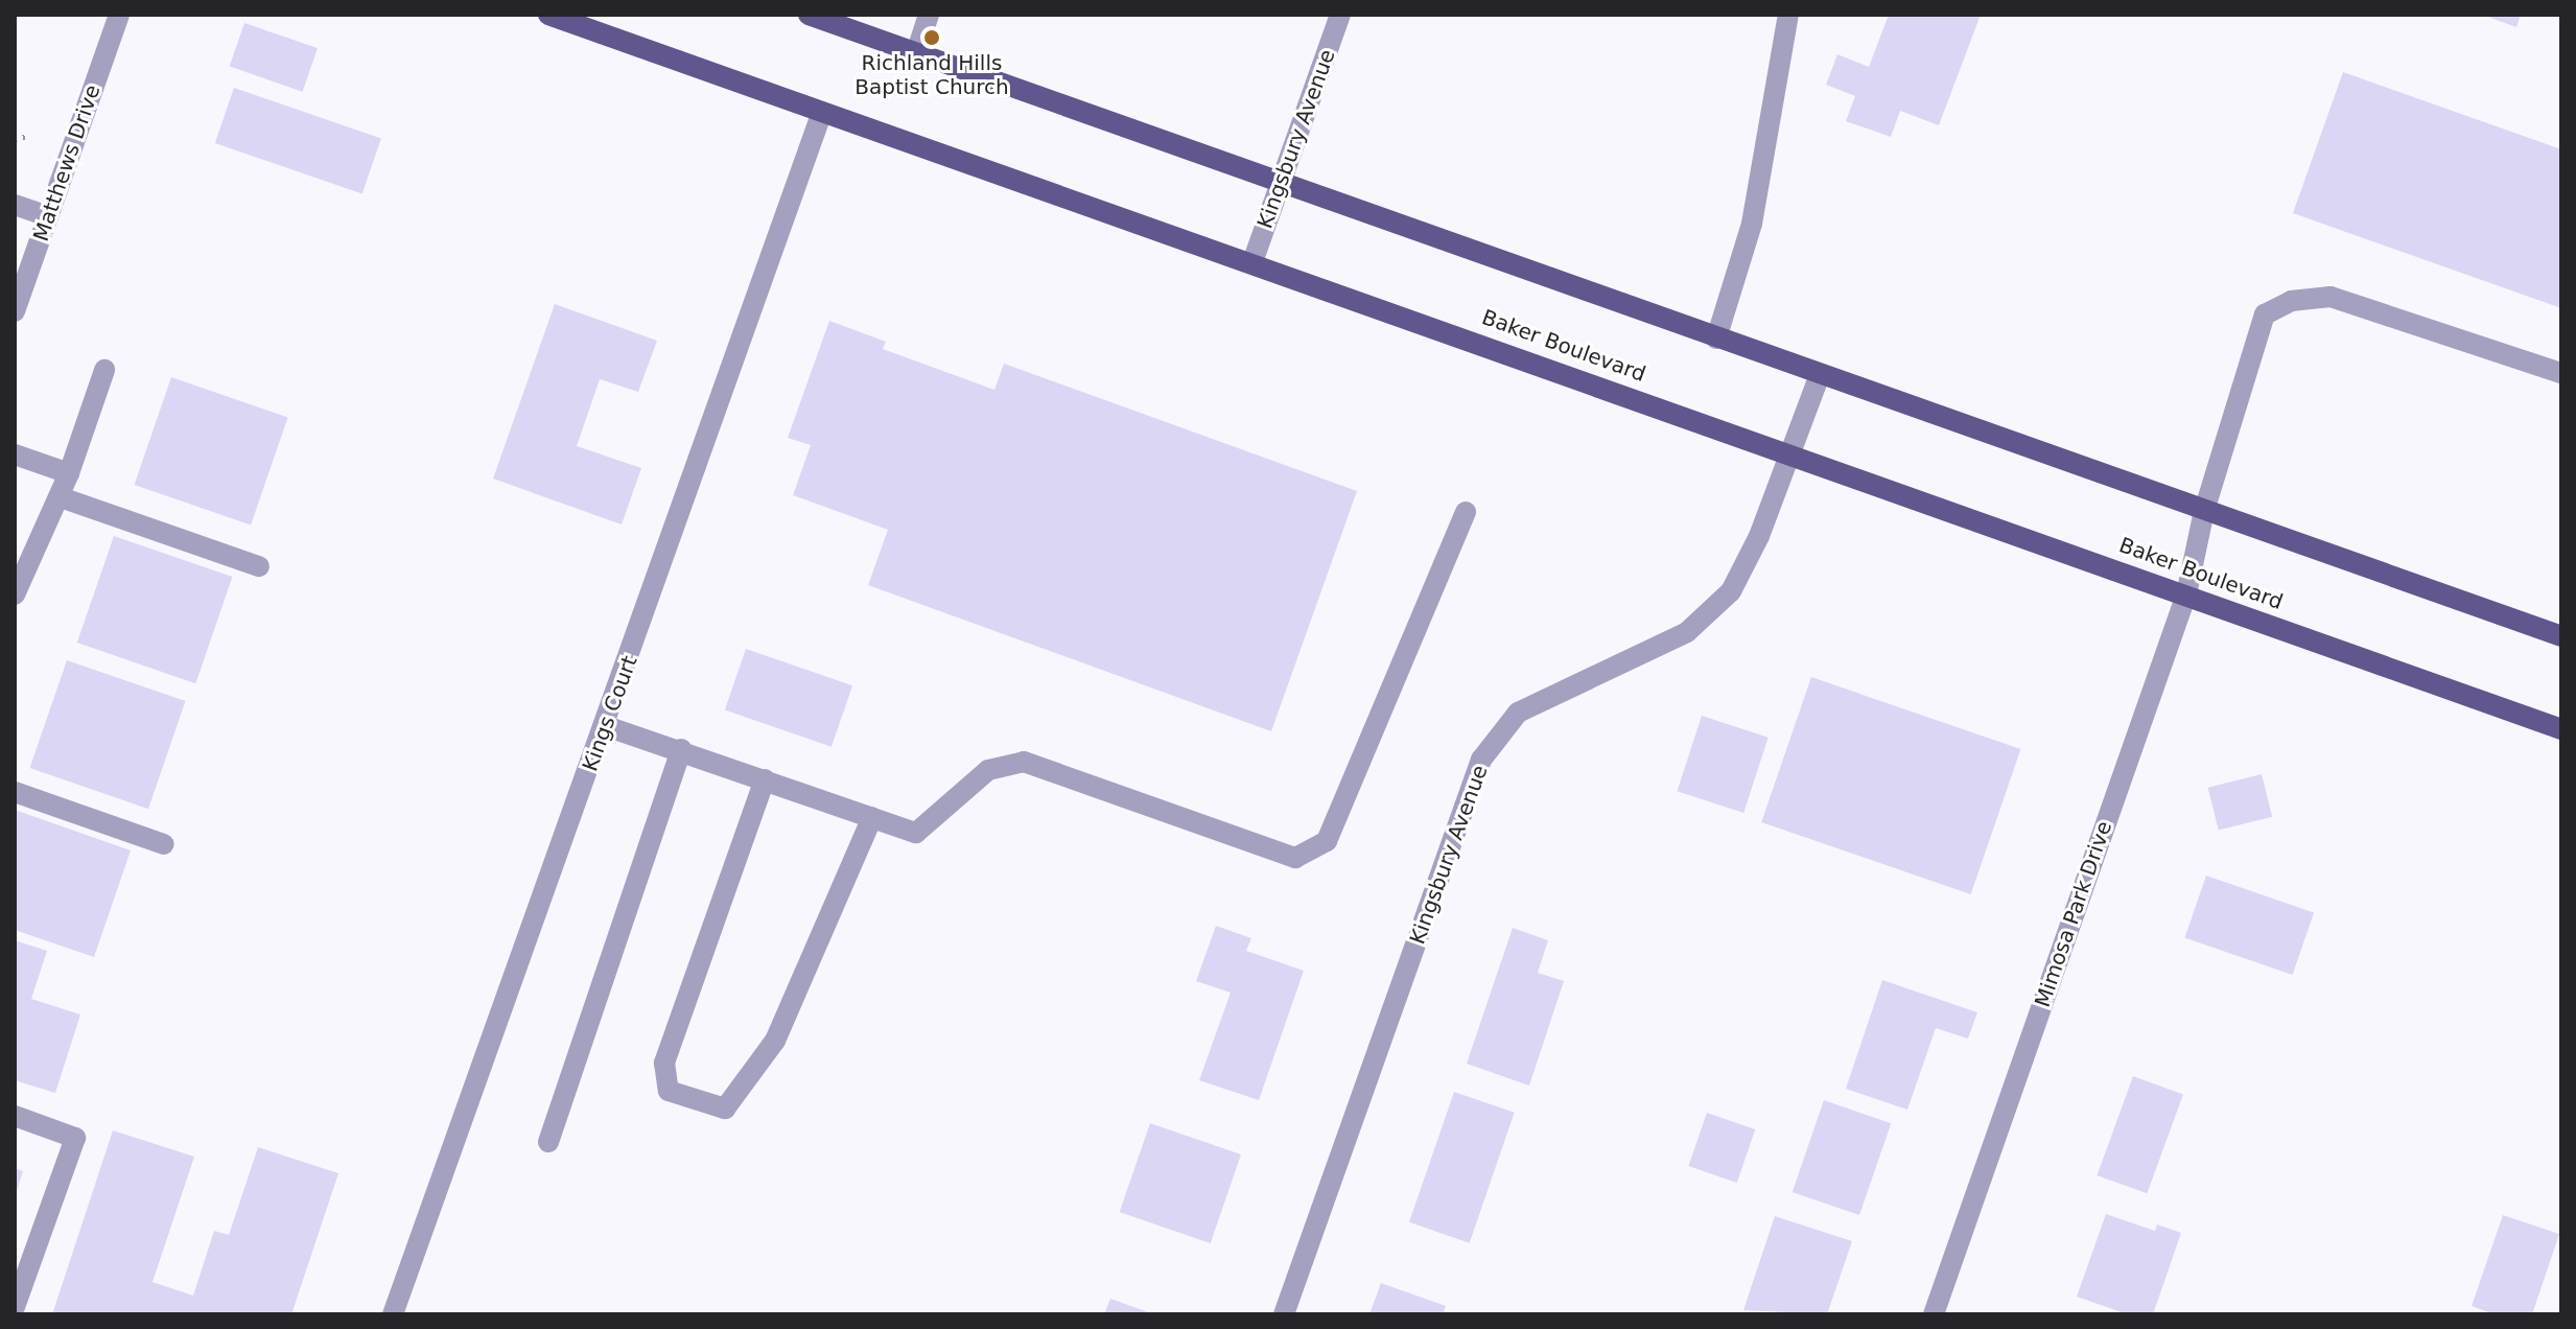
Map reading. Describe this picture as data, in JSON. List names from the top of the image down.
{
  "streets": {
    "main road": ["Baker Boulevard"],
    "street": [
      "Kingsbury Avenue",
      "Matthews Drive",
      "Kings Court",
      "Mimosa Park Drive"
    ]
  },
  "crossings": [
    ["Kingsbury Avenue", "Baker Boulevard"],
    ["Baker Boulevard", "Kings Court"],
    ["Baker Boulevard", "Mimosa Park Drive"]
  ],
  "places": ["Richland Hills Baptist Church"]
}
